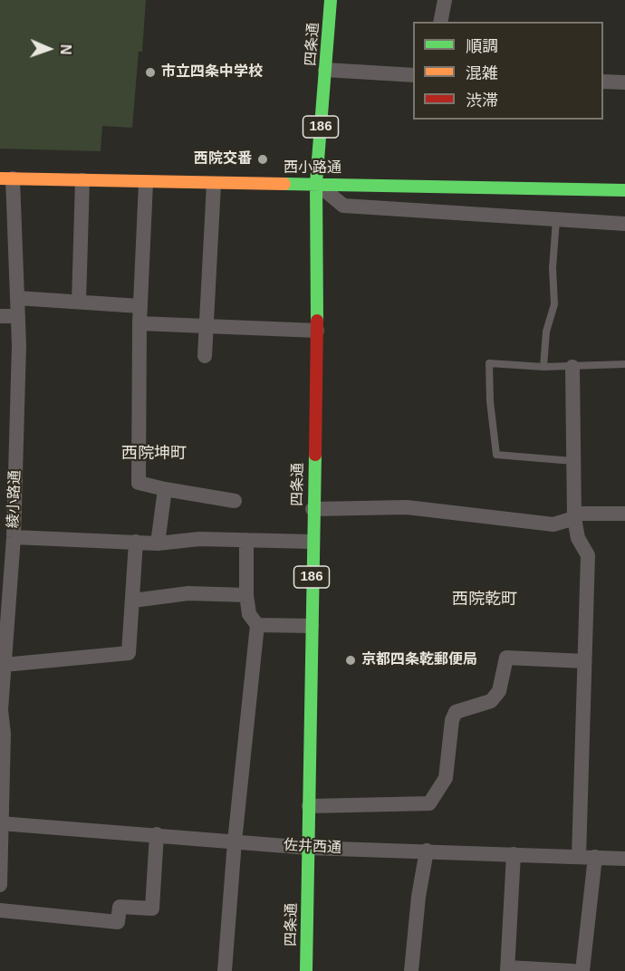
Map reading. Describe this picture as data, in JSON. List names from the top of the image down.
{
  "streets": {
    "main road": ["四条通", "186", "西小路通"],
    "street": ["綾小路通", "佐井西通"]
  },
  "crossings": [
    ["四条通", "西小路通"],
    ["四条通", "佐井西通"],
    ["西小路通", "綾小路通"],
    ["綾小路通", "佐井西通"]
  ],
  "districts": ["西院坤町", "西院乾町"],
  "places": ["市立四条中学校", "西院交番", "京都四条乾郵便局"],
  "legend": ["順調", "混雑", "渋滞"],
  "north": "right"
}
